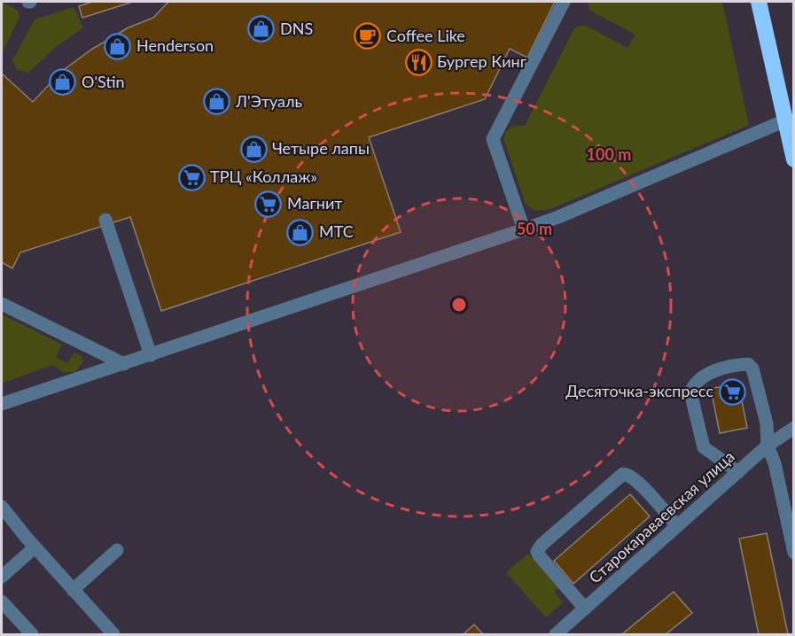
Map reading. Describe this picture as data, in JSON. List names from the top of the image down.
{
  "streets": {
    "street": ["Старокараваевская улица"]
  },
  "places": {
    "shop": [
      "DNS",
      "Henderson",
      "O'Stin",
      "Л'Этуаль",
      "Четыре лапы",
      "МТС"
    ],
    "cafe": ["Coffee Like"],
    "restaurant": ["Бургер Кинг"],
    "supermarket": ["ТРЦ «Коллаж»", "Магнит", "Десяточка-экспресс"]
  },
  "rings": ["100 m", "50 m"]
}
